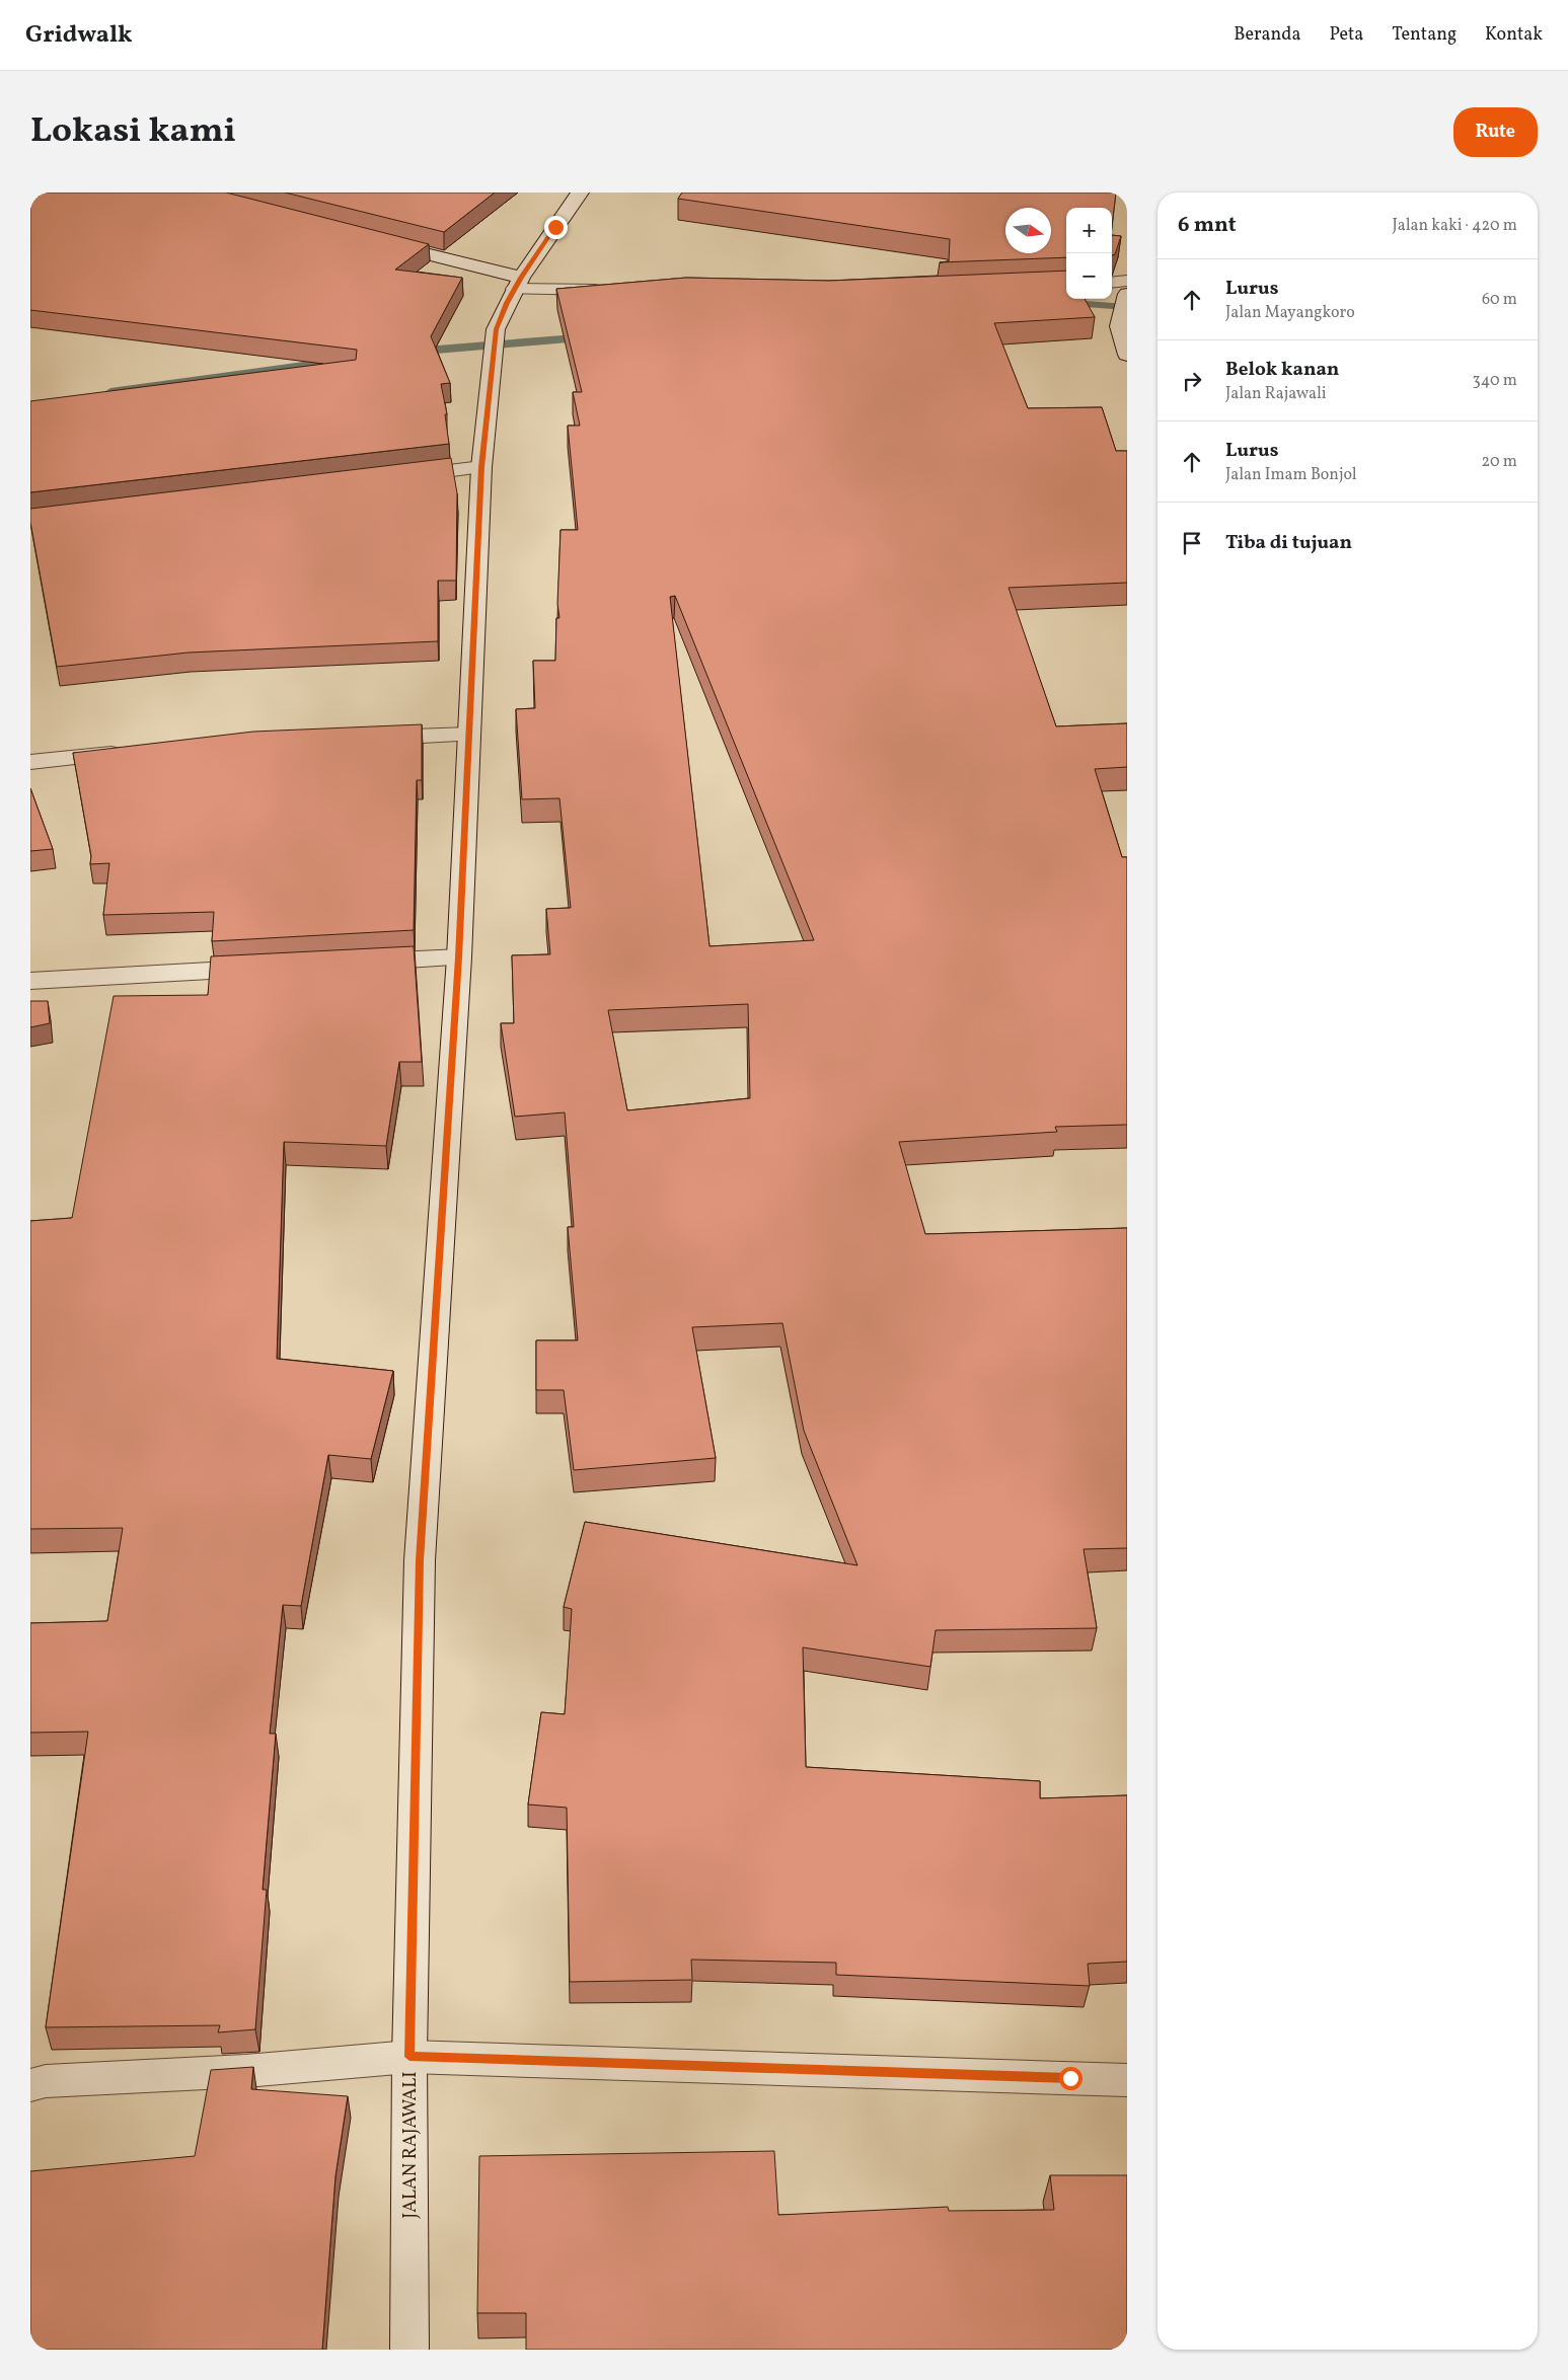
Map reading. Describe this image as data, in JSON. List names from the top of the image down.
{
  "streets": {
    "main road": ["JALAN RAJAWALI"]
  },
  "north": "right",
  "page": {
    "header": "Gridwalk",
    "nav": [
      "Beranda",
      "Peta",
      "Tentang",
      "Kontak"
    ],
    "title": "Lokasi kami",
    "buttons": "Rute",
    "heading": ["6 mnt", "Jalan kaki · 420 m"],
    "map_buttons": ["+", "−"],
    "list": [
      ["Lurus", "Jalan Mayangkoro", "60 m"],
      ["Belok kanan", "Jalan Rajawali", "340 m"],
      ["Lurus", "Jalan Imam Bonjol", "20 m"],
      "Tiba di tujuan"
    ]
  }
}
